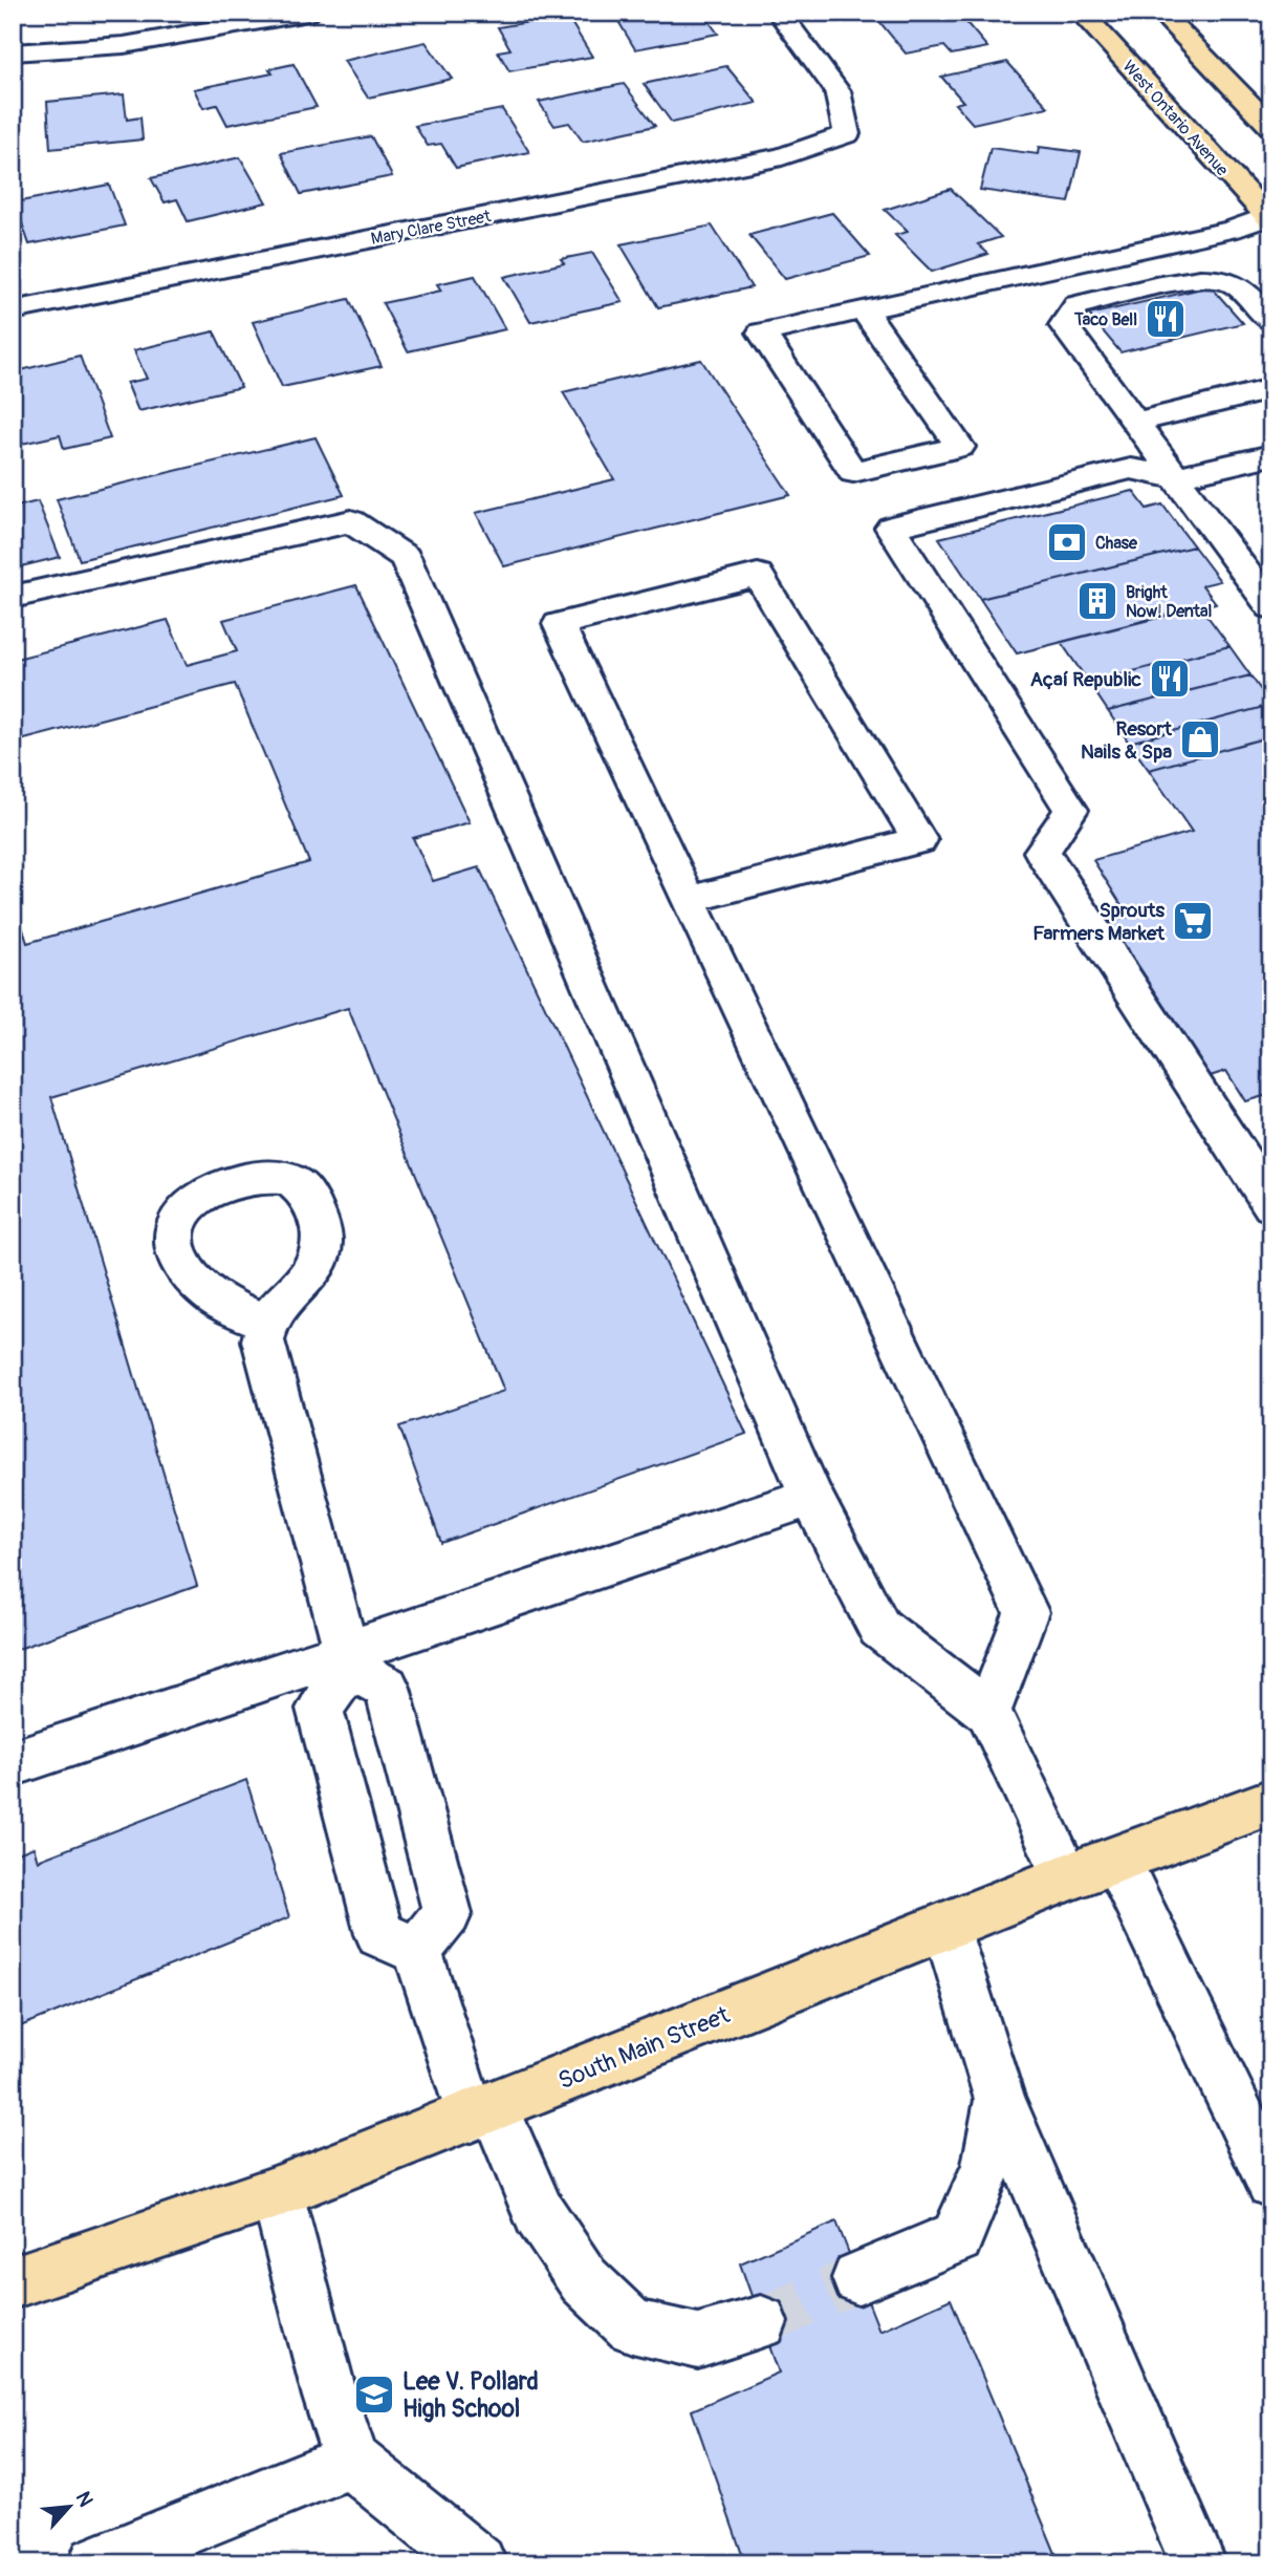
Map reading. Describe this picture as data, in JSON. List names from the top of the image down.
{
  "streets": {
    "main road": ["West Ontario Avenue", "South Main Street"],
    "street": ["Mary Clare Street"]
  },
  "places": {
    "restaurant": ["Taco Bell", "Açaí Republic"],
    "bank": ["Chase"],
    "building": ["Bright Now! Dental"],
    "shop": ["Resort Nails & Spa"],
    "supermarket": ["Sprouts Farmers Market"],
    "school or university": ["Lee V. Pollard High School"]
  },
  "north": "top right"
}
